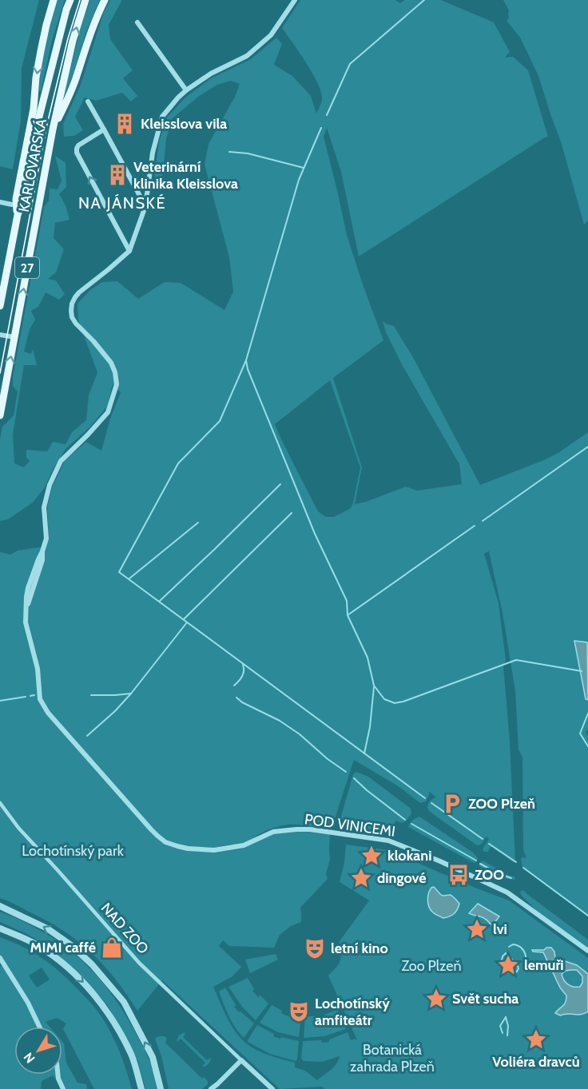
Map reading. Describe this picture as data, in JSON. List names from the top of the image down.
{
  "streets": {
    "main road": ["KARLOVARSKÁ", "27"],
    "street": ["POD VINICEMI", "NAD ZOO"]
  },
  "districts": ["NA JÁNSKÉ"],
  "parks": ["Lochotínský park", "Zoo Plzeň", "Botanická zahrada Plzeň"],
  "places": {
    "building": ["Kleisslova vila", "Veterinární klinika Kleisslova"],
    "parking": ["ZOO Plzeň"],
    "place": [
      "klokani",
      "dingové",
      "lvi",
      "lemuři",
      "Svět sucha",
      "Voliéra dravců"
    ],
    "bus stop": ["ZOO"],
    "shop": ["MIMI caffé"],
    "theatre": ["letní kino", "Lochotínský amfiteátr"]
  },
  "north": "bottom left"
}
